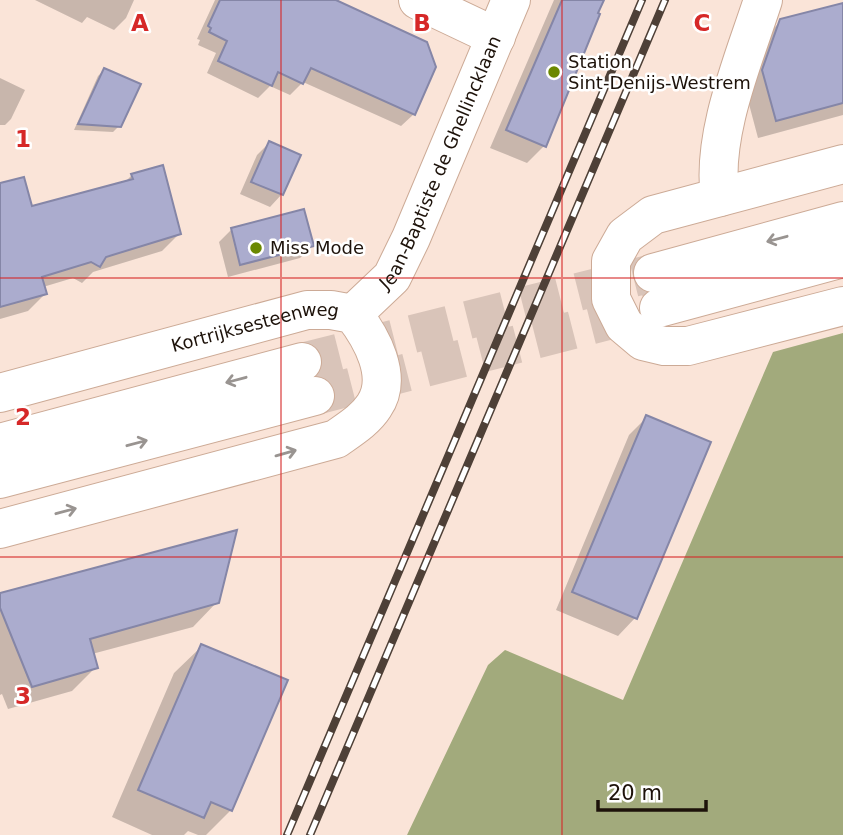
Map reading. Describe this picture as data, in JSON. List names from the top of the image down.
{
  "streets": {
    "street": ["Jean-Baptiste de Ghellincklaan", "Kortrijksesteenweg"]
  },
  "crossings": [
    ["Jean-Baptiste de Ghellincklaan", "Kortrijksesteenweg"]
  ],
  "one_way": ["Kortrijksesteenweg"],
  "places": ["Station Sint-Denijs-Westrem", "Miss Mode"],
  "scale_bar": "20 m",
  "grid": {
    "columns": ["A", "B", "C"],
    "rows": ["1", "2", "3"]
  }
}
